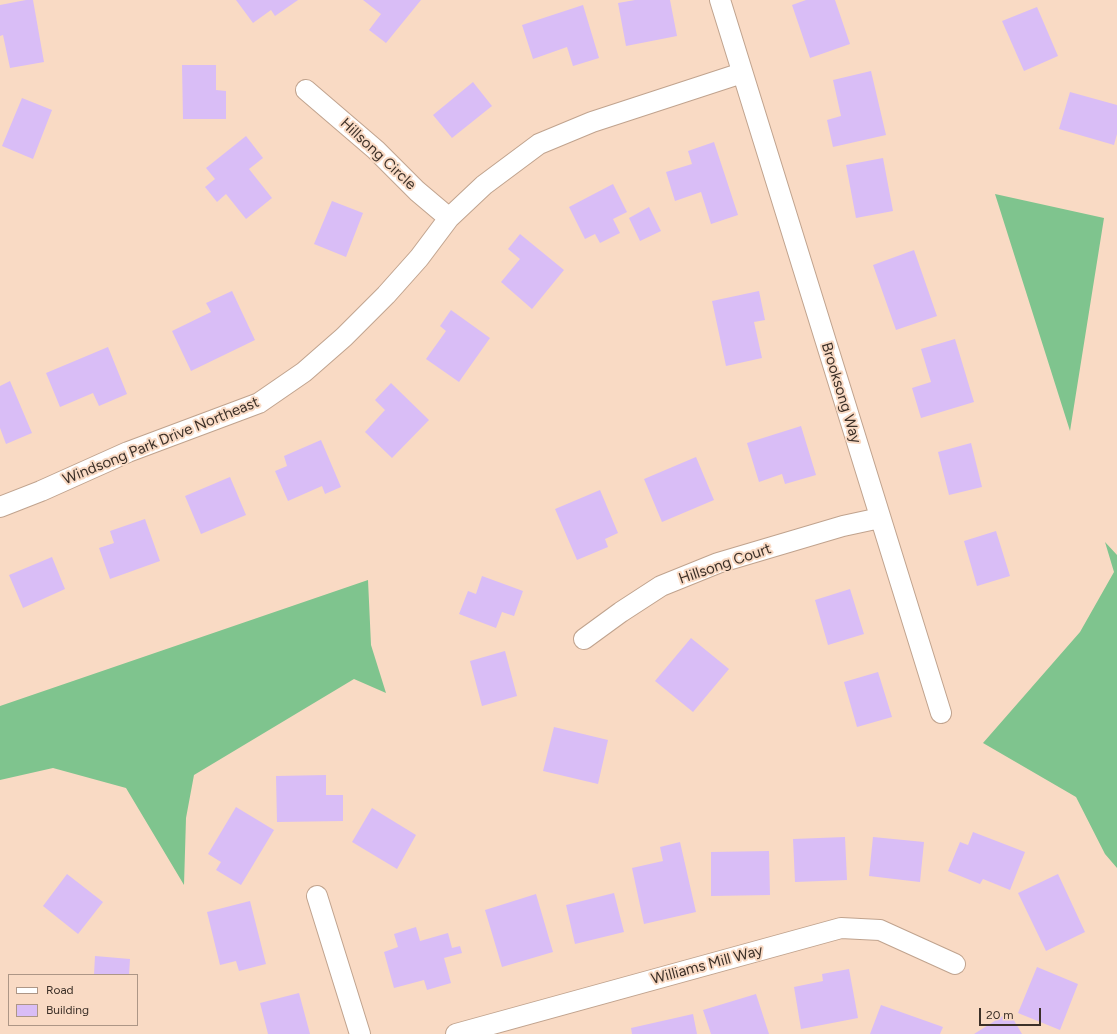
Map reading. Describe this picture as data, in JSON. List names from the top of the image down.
{
  "streets": {
    "street": [
      "Hillsong Circle",
      "Brooksong Way",
      "Windsong Park Drive Northeast",
      "Hillsong Court",
      "Williams Mill Way"
    ]
  },
  "crossings": [
    ["Hillsong Circle", "Windsong Park Drive Northeast"],
    ["Brooksong Way", "Windsong Park Drive Northeast"],
    ["Brooksong Way", "Hillsong Court"]
  ],
  "legend": ["Road", "Building"],
  "scale_bar": "20 m"
}
